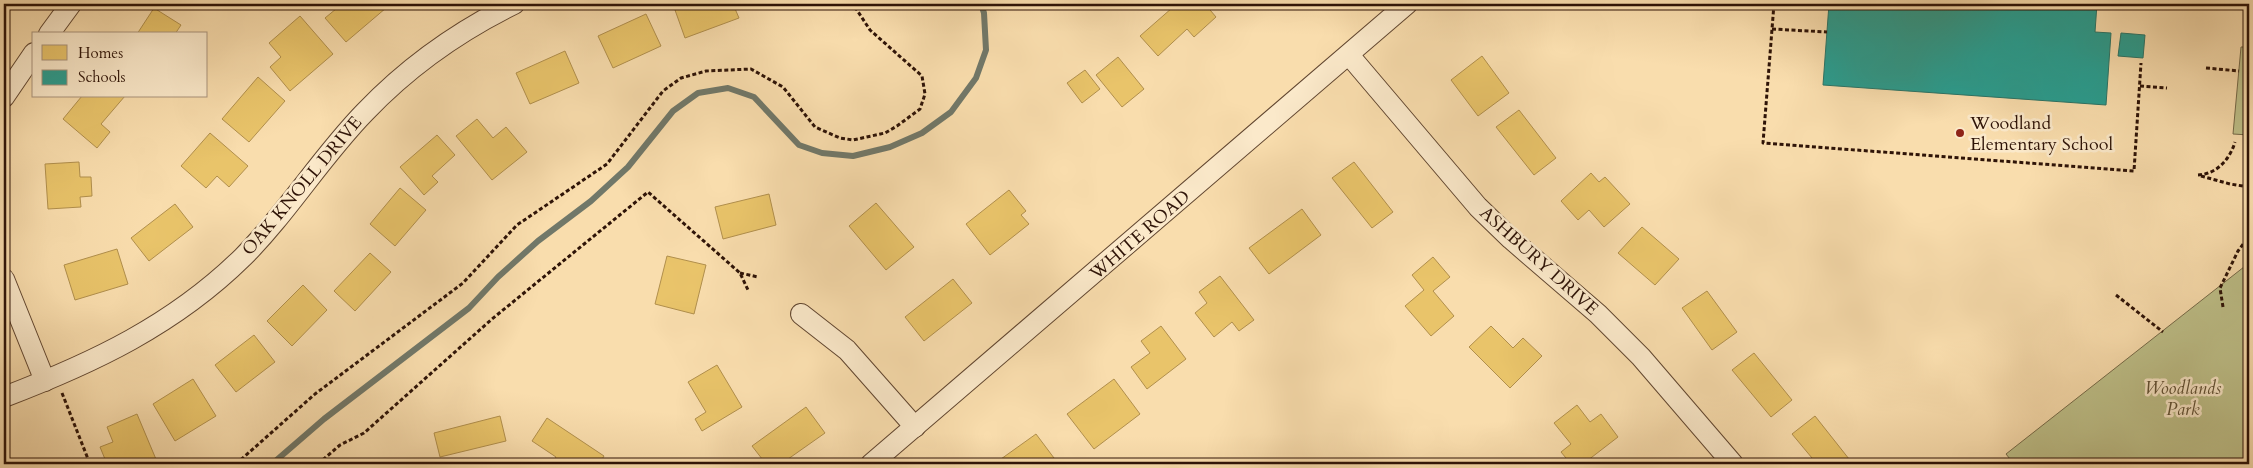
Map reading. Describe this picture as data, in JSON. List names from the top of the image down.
{
  "streets": {
    "street": ["OAK KNOLL DRIVE", "WHITE ROAD", "ASHBURY DRIVE"]
  },
  "crossings": [
    ["WHITE ROAD", "ASHBURY DRIVE"]
  ],
  "parks": ["Woodlands Park"],
  "places": ["Woodland Elementary School"],
  "legend": ["Homes", "Schools"]
}
